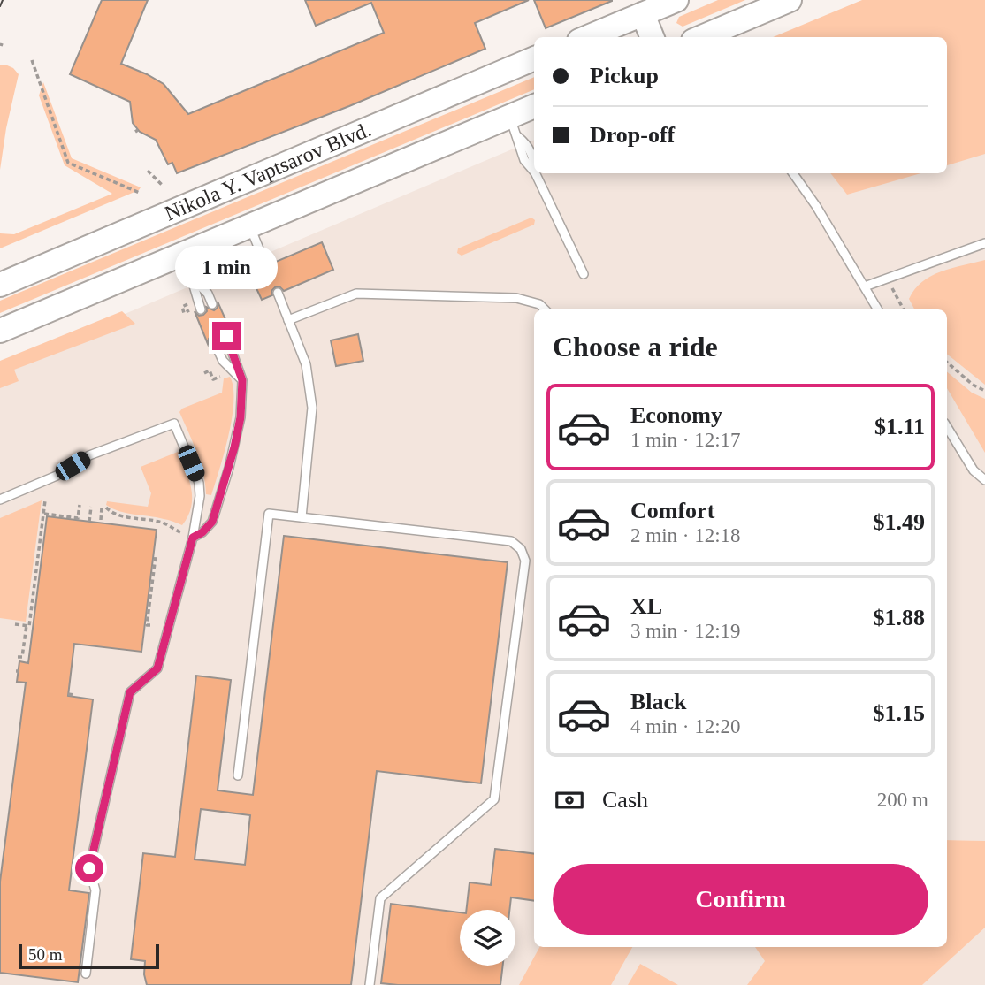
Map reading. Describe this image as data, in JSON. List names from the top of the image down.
{
  "streets": {
    "main road": ["Nikola Y. Vaptsarov Blvd."]
  },
  "scale_bar": "50 m",
  "page": {
    "banner": ["Pickup", "Drop-off"],
    "bubble": "1 min",
    "heading": "Choose a ride",
    "list": [
      {
        "name": "Economy",
        "note": "1 min · 12:17",
        "value": "$1.11"
      },
      {
        "name": "Comfort",
        "note": "2 min · 12:18",
        "value": "$1.49"
      },
      {
        "name": "XL",
        "note": "3 min · 12:19",
        "value": "$1.88"
      },
      {
        "name": "Black",
        "note": "4 min · 12:20",
        "value": "$1.15"
      }
    ],
    "pay": ["Cash", "200 m"],
    "buttons": "Confirm",
    "scale": "50 m"
  }
}
